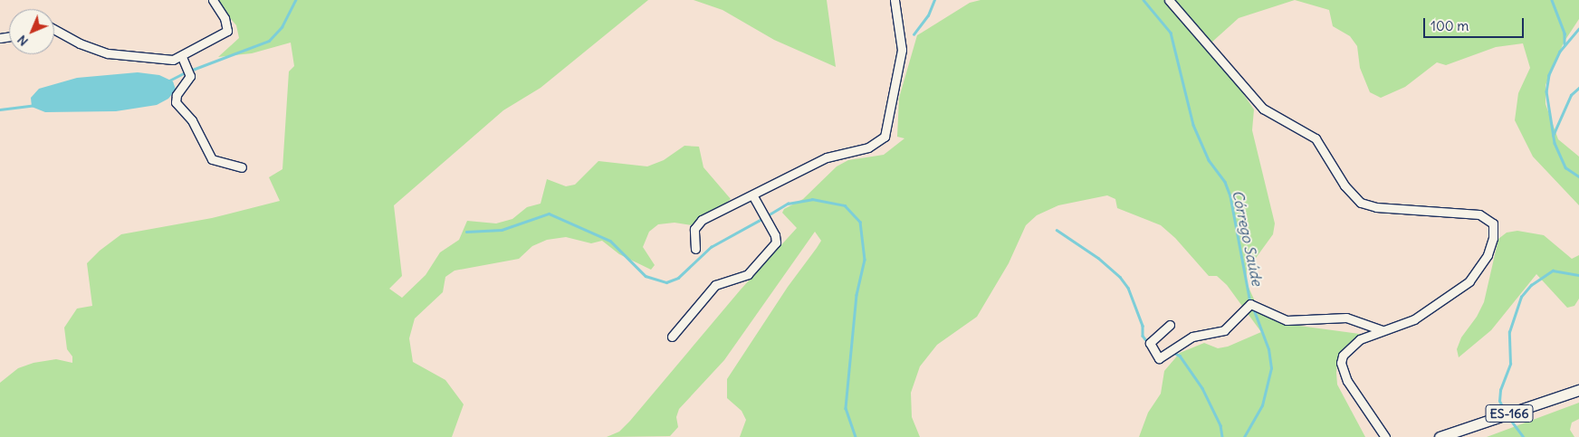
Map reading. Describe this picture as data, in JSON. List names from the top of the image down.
{
  "streets": {
    "main road": ["ES-166"]
  },
  "water": ["Córrego Saúde"],
  "scale_bar": "100 m",
  "north": "bottom left"
}
